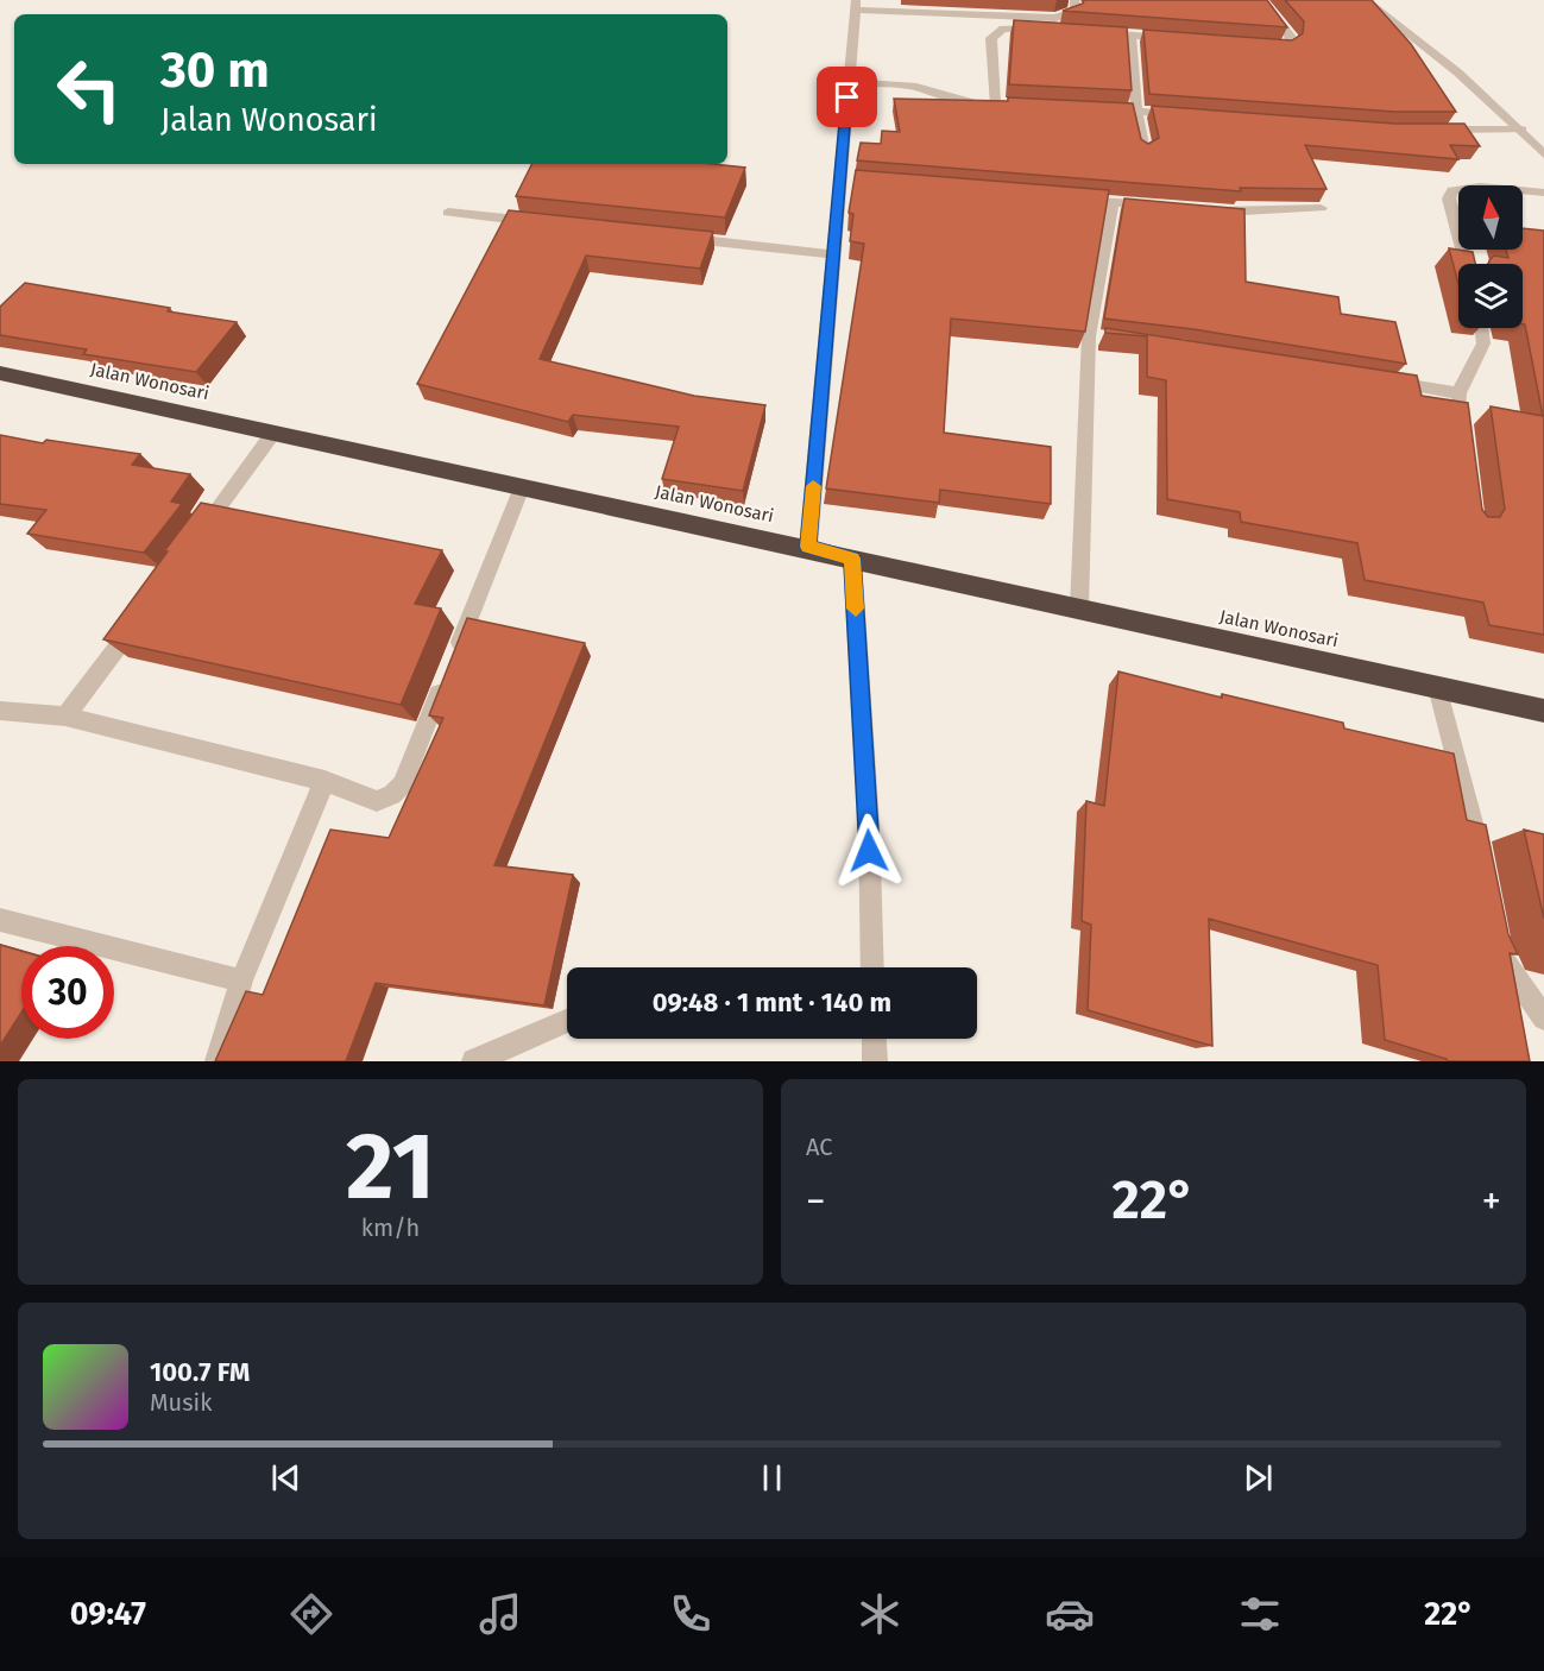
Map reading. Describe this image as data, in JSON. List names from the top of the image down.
{
  "streets": {
    "highway": ["Jalan Wonosari"]
  },
  "north": "top",
  "page": {
    "turn": ["30 m", "Jalan Wonosari"],
    "limit": "30",
    "trip": "09:48 · 1 mnt · 140 m",
    "tile": [
      ["21", "km/h"],
      "AC"
    ],
    "heat": ["−", "22°", "+"],
    "song": ["100.7 FM", "Musik"],
    "tabs": ["09:47", "22°"]
  }
}
